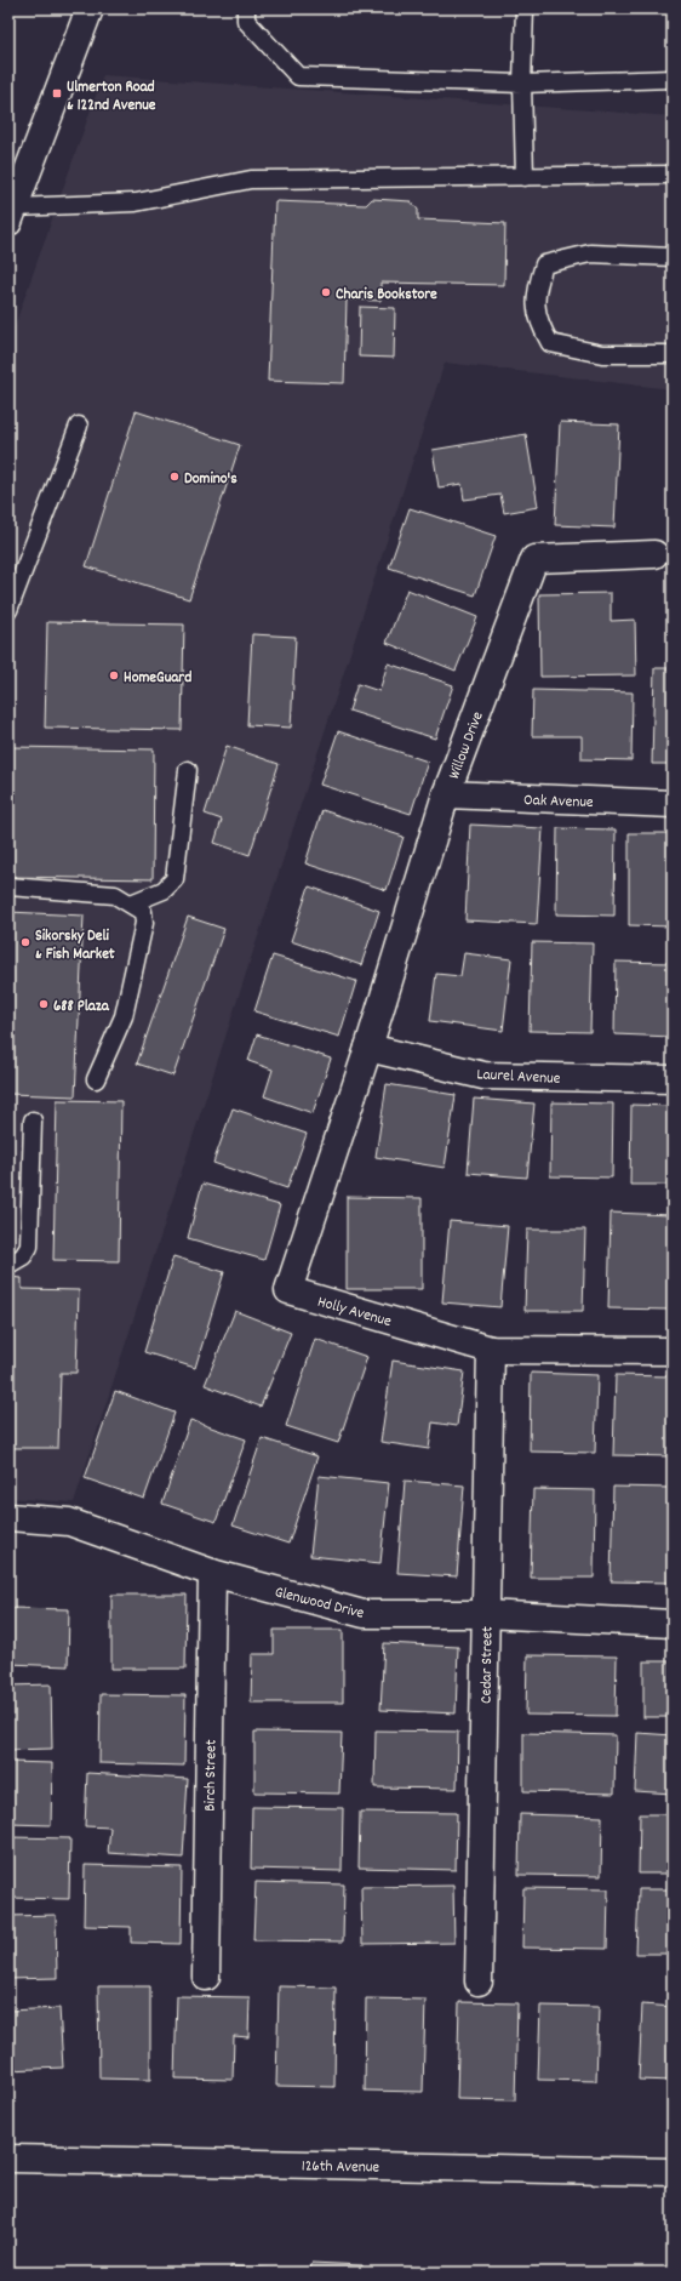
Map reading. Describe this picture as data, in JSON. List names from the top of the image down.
{
  "streets": {
    "street": [
      "Willow Drive",
      "Oak Avenue",
      "Laurel Avenue",
      "Holly Avenue",
      "Glenwood Drive",
      "Cedar Street",
      "Birch Street",
      "126th Avenue"
    ]
  },
  "crossings": [
    ["Willow Drive", "Oak Avenue"],
    ["Willow Drive", "Laurel Avenue"],
    ["Willow Drive", "Holly Avenue"],
    ["Laurel Avenue", "Holly Avenue"],
    ["Holly Avenue", "Cedar Street"],
    ["Glenwood Drive", "Cedar Street"],
    ["Glenwood Drive", "Birch Street"]
  ],
  "places": {
    "transit": ["Ulmerton Road & 122nd Avenue"],
    "other": [
      "Charis Bookstore",
      "Domino's",
      "HomeGuard",
      "Sikorsky Deli & Fish Market",
      "688 Plaza"
    ]
  }
}
